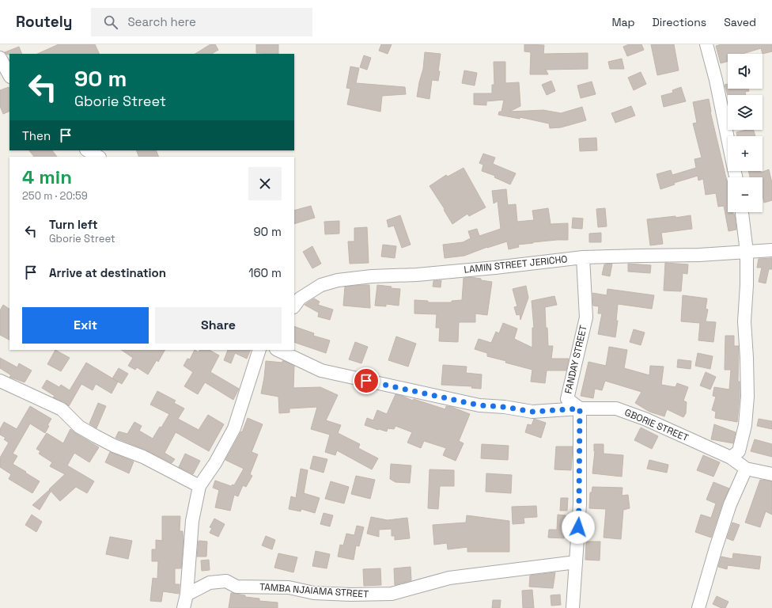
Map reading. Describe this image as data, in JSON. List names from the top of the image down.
{
  "streets": {
    "street": [
      "LAMIN STREET JERICHO",
      "FANDAY STREET",
      "GBORIE STREET",
      "TAMBA NJAIAMA STREET"
    ]
  },
  "crossings": [
    ["LAMIN STREET JERICHO", "FANDAY STREET"],
    ["FANDAY STREET", "GBORIE STREET"]
  ],
  "page": {
    "header": "Routely",
    "search": "Search here",
    "nav": ["Map", "Directions", "Saved"],
    "map_buttons": ["+", "−"],
    "turn": ["90 m", "Gborie Street"],
    "then": "Then",
    "heading": ["4 min", "250 m · 20:59"],
    "list": [
      {
        "name": "Turn left",
        "note": "Gborie Street",
        "value": "90 m"
      },
      {
        "name": "Arrive at destination",
        "value": "160 m"
      }
    ],
    "buttons": ["Exit", "Share"]
  }
}
